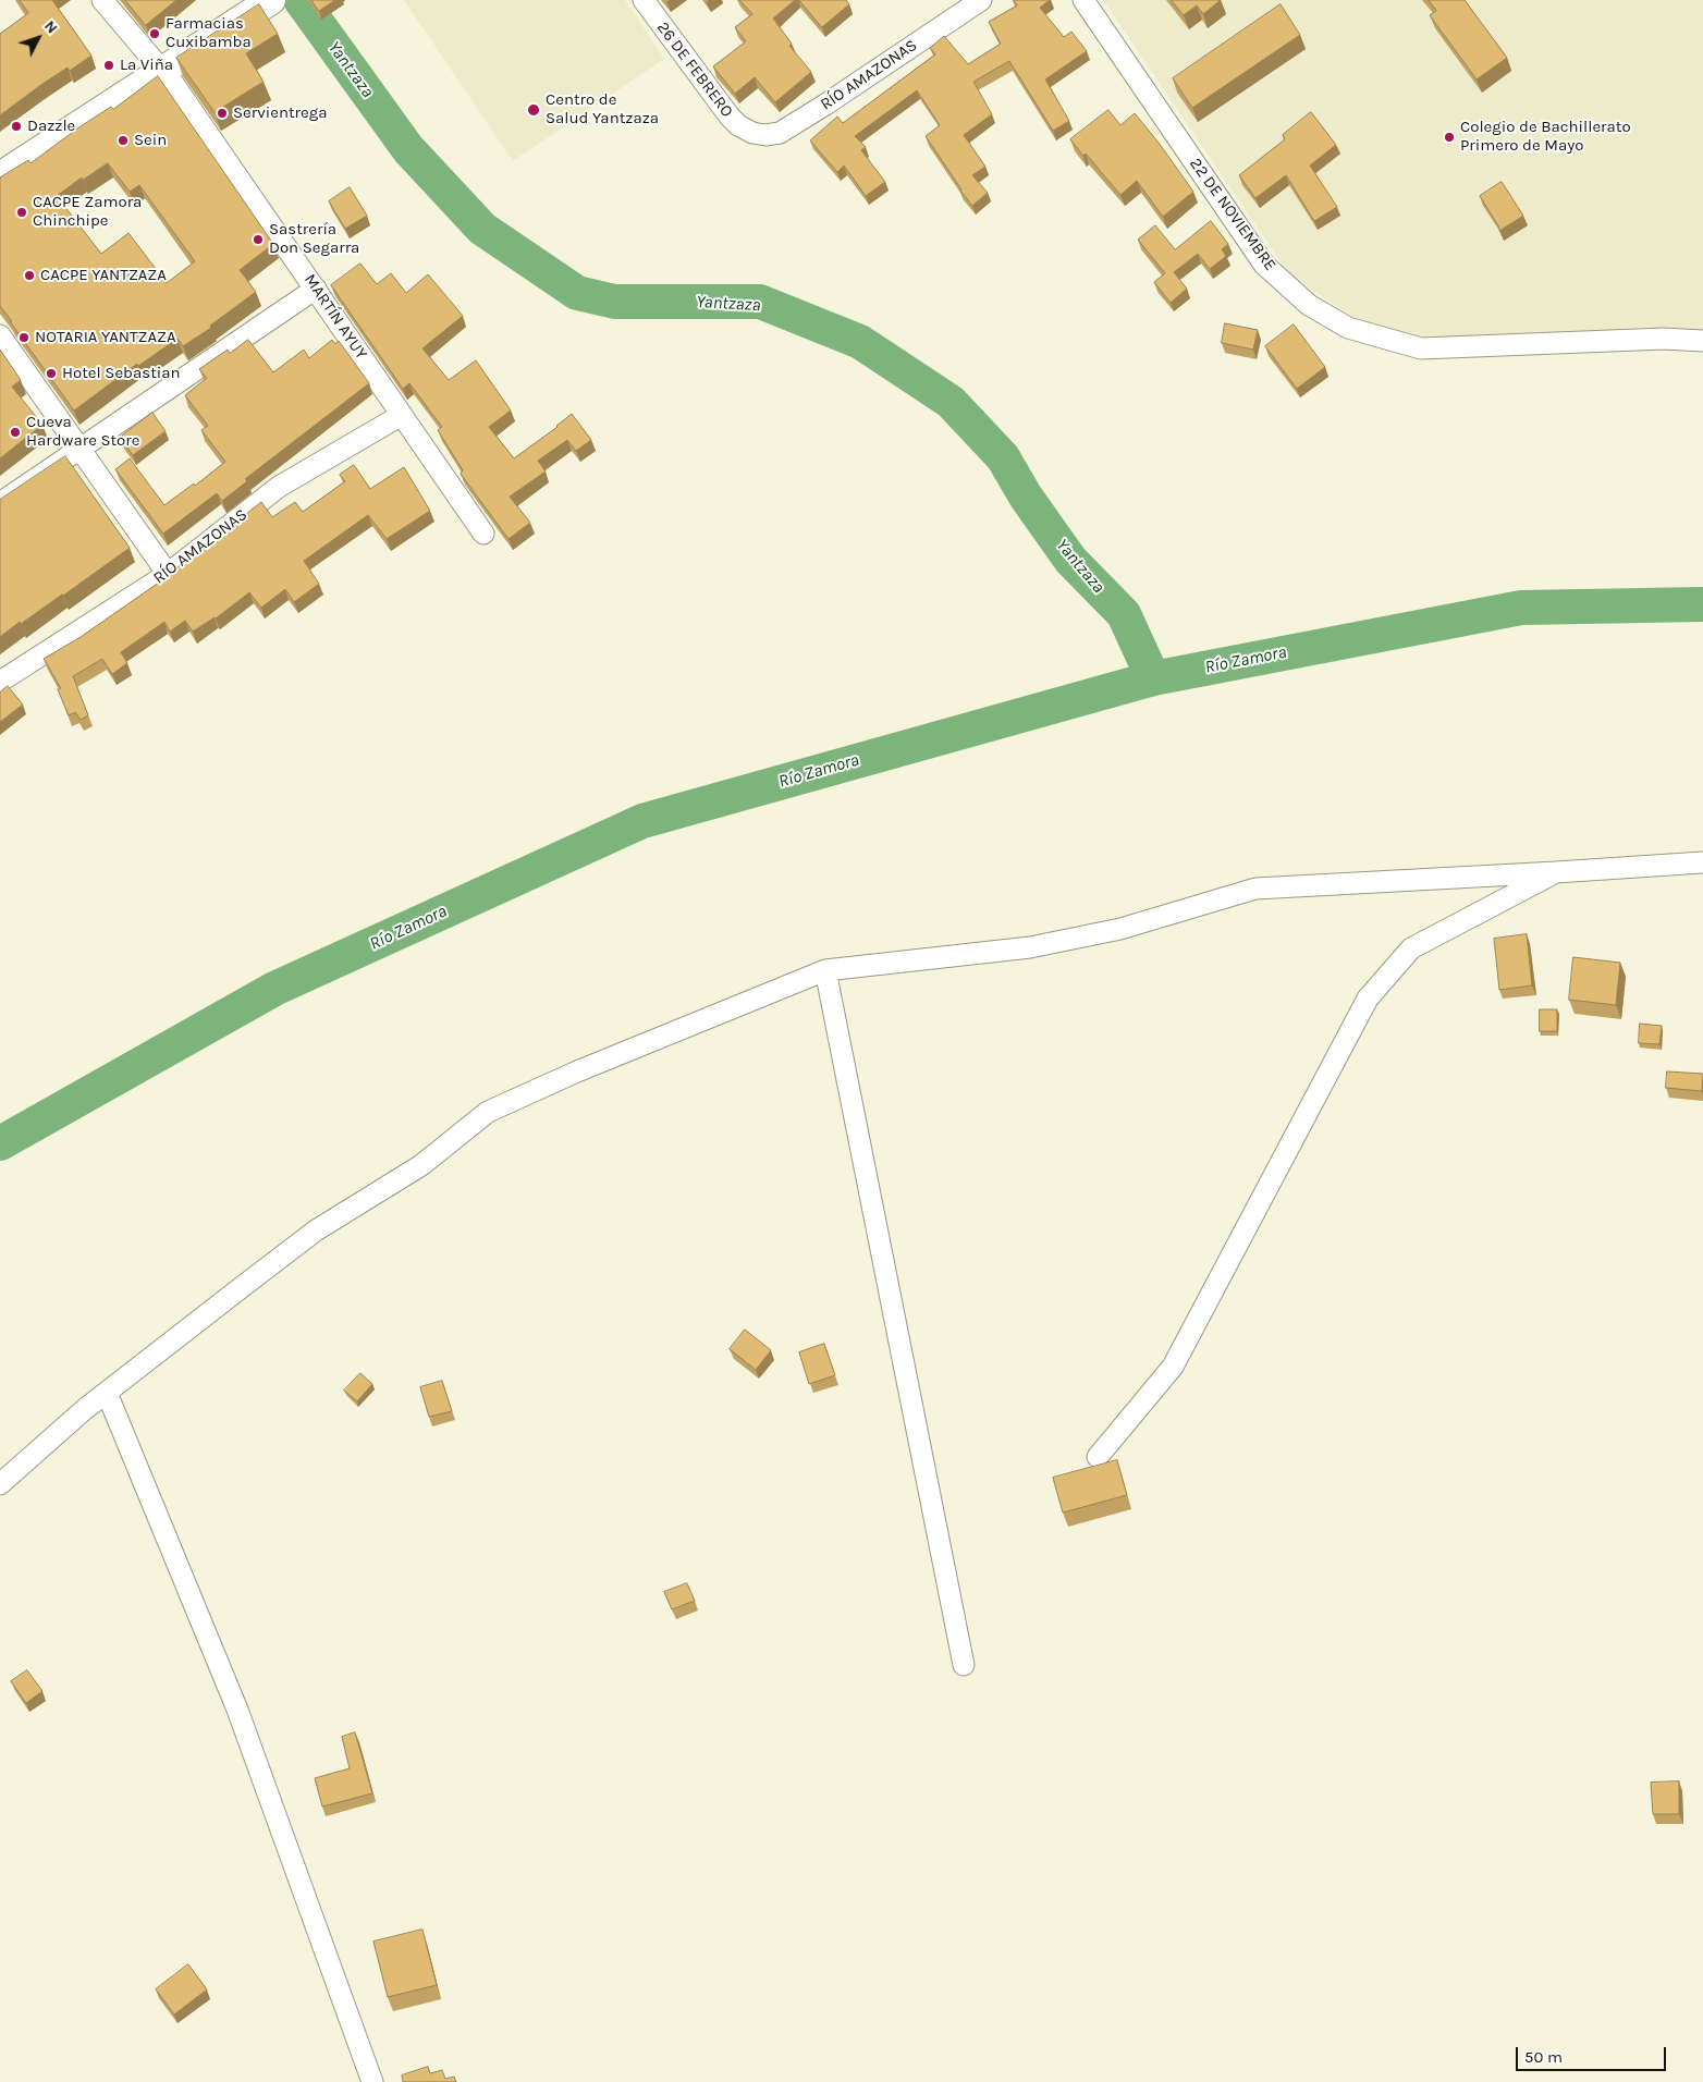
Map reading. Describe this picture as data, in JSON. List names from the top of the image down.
{
  "streets": {
    "street": [
      "26 DE FEBRERO",
      "RÍO AMAZONAS",
      "22 DE NOVIEMBRE",
      "MARTÍN AYUY"
    ]
  },
  "crossings": [
    ["26 DE FEBRERO", "RÍO AMAZONAS"],
    ["RÍO AMAZONAS", "MARTÍN AYUY"]
  ],
  "water": ["Yantzaza", "Río Zamora"],
  "places": [
    "Farmacias Cuxibamba",
    "La Viña",
    "Centro de Salud Yantzaza",
    "Servientrega",
    "Dazzle",
    "Colegio de Bachillerato Primero de Mayo",
    "Sein",
    "CACPE Zamora Chinchipe",
    "Sastrería Don Segarra",
    "CACPE YANTZAZA",
    "NOTARIA YANTZAZA",
    "Hotel Sebastian",
    "Cueva Hardware Store"
  ],
  "scale_bar": "50 m",
  "north": "top right"
}
